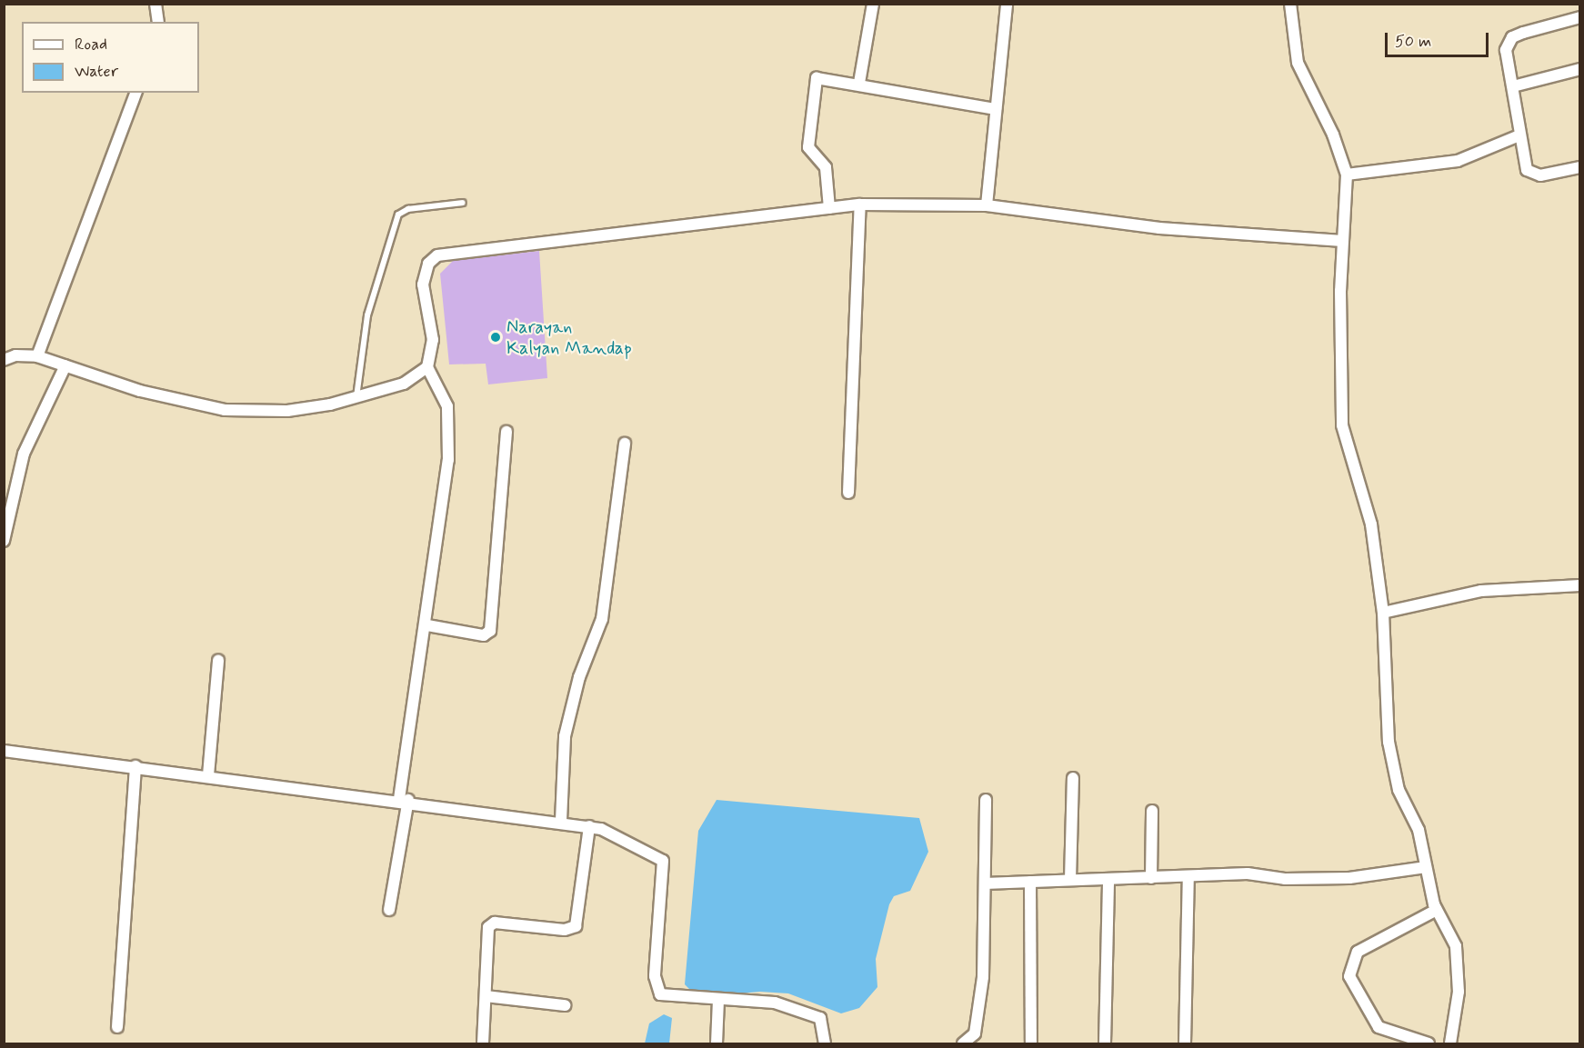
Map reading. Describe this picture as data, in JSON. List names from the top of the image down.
{
  "places": ["Narayan Kalyan Mandap"],
  "legend": ["Road", "Water"],
  "scale_bar": "50 m"
}
